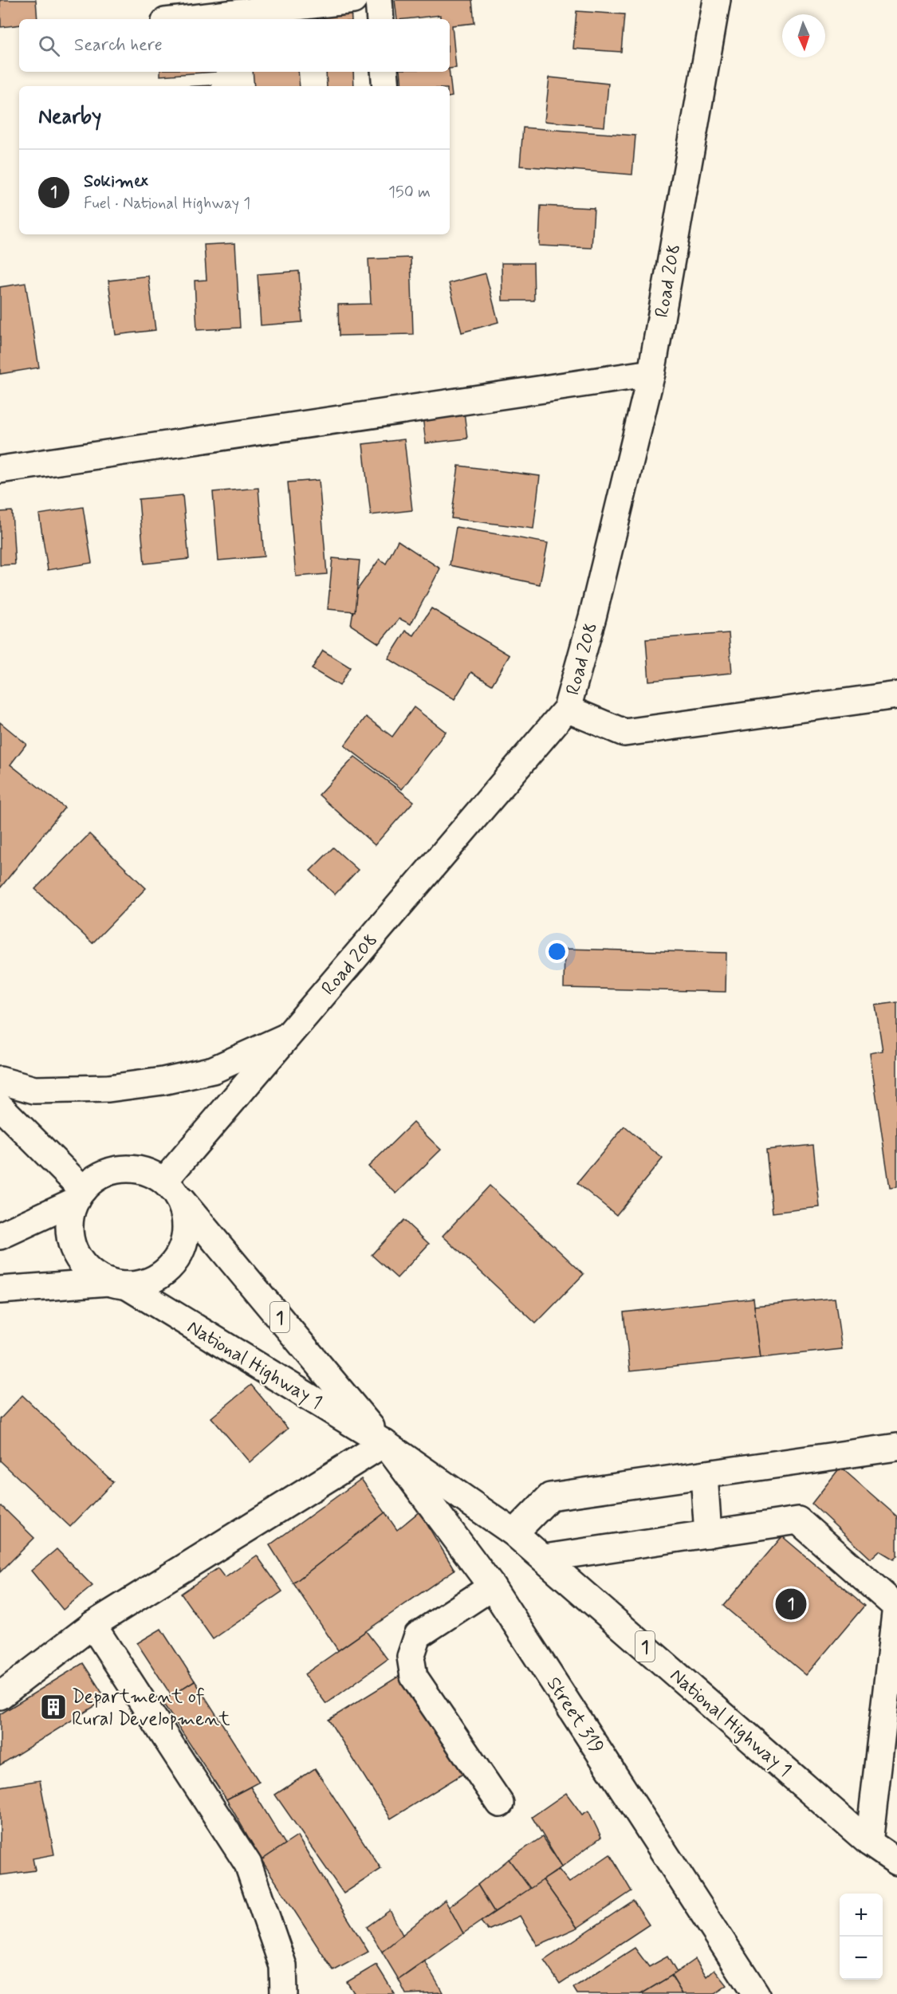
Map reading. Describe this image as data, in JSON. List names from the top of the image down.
{
  "streets": {
    "main road": [
      "Road 208",
      "1",
      "National Highway 1",
      "Street 319"
    ]
  },
  "crossings": [
    ["Road 208", "1"],
    ["Road 208", "National Highway 1"],
    ["1", "National Highway 1"],
    ["National Highway 1", "Street 319"]
  ],
  "places": {
    "building": ["Department of Rural Development"]
  },
  "north": "bottom",
  "page": {
    "search": "Search here",
    "heading": "Nearby",
    "list": [
      {
        "mark": "1",
        "name": "Sokimex",
        "note": "Fuel · National Highway 1",
        "value": "150 m"
      }
    ],
    "pins": "1",
    "map_buttons": ["+", "−"]
  }
}
